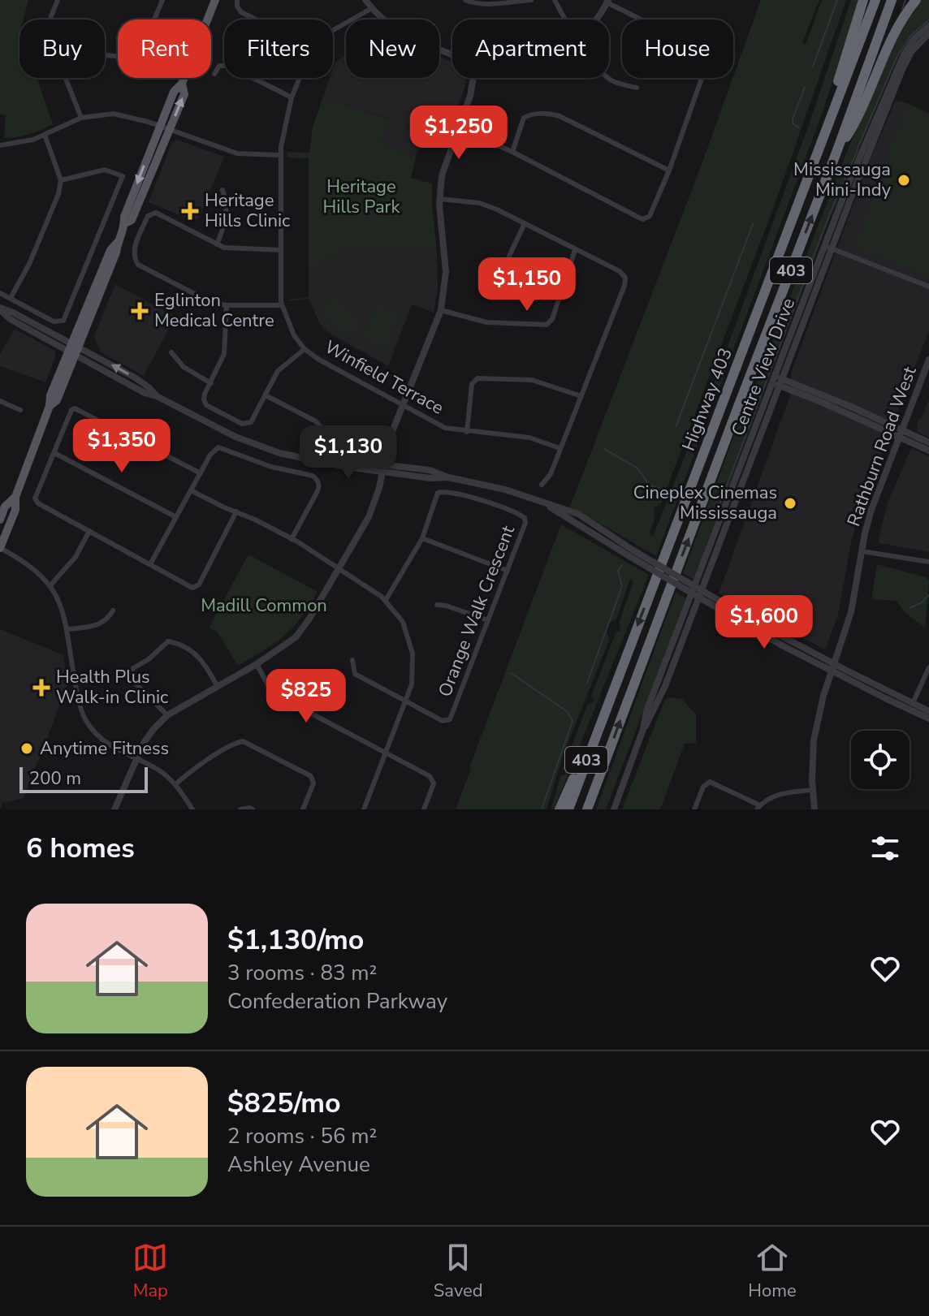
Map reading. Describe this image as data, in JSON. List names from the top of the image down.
{
  "streets": {
    "highway": ["403", "Highway 403"],
    "street": [
      "Centre View Drive",
      "Winfield Terrace",
      "Rathburn Road West",
      "Orange Walk Crescent"
    ]
  },
  "parks": ["Heritage Hills Park", "Madill Common"],
  "places": {
    "other": ["Mississauga Mini-Indy", "Cineplex Cinemas Mississauga", "Anytime Fitness"],
    "health": ["Heritage Hills Clinic", "Eglinton Medical Centre", "Health Plus Walk-in Clinic"]
  },
  "scale_bar": "200 m",
  "page": {
    "chip": [
      "Buy",
      "Rent",
      "Filters",
      "New",
      "Apartment",
      "House"
    ],
    "price": [
      "$1,250",
      "$1,150",
      "$1,350",
      "$1,130",
      "$1,600",
      "$825"
    ],
    "scale": "200 m",
    "heading": "6 homes",
    "list": [
      {
        "name": "$1,130/mo",
        "note": "3 rooms · 83 m² · Confederation Parkway"
      },
      {
        "name": "$825/mo",
        "note": "2 rooms · 56 m² · Ashley Avenue"
      }
    ],
    "tabs": ["Map", "Saved", "Home"]
  }
}
